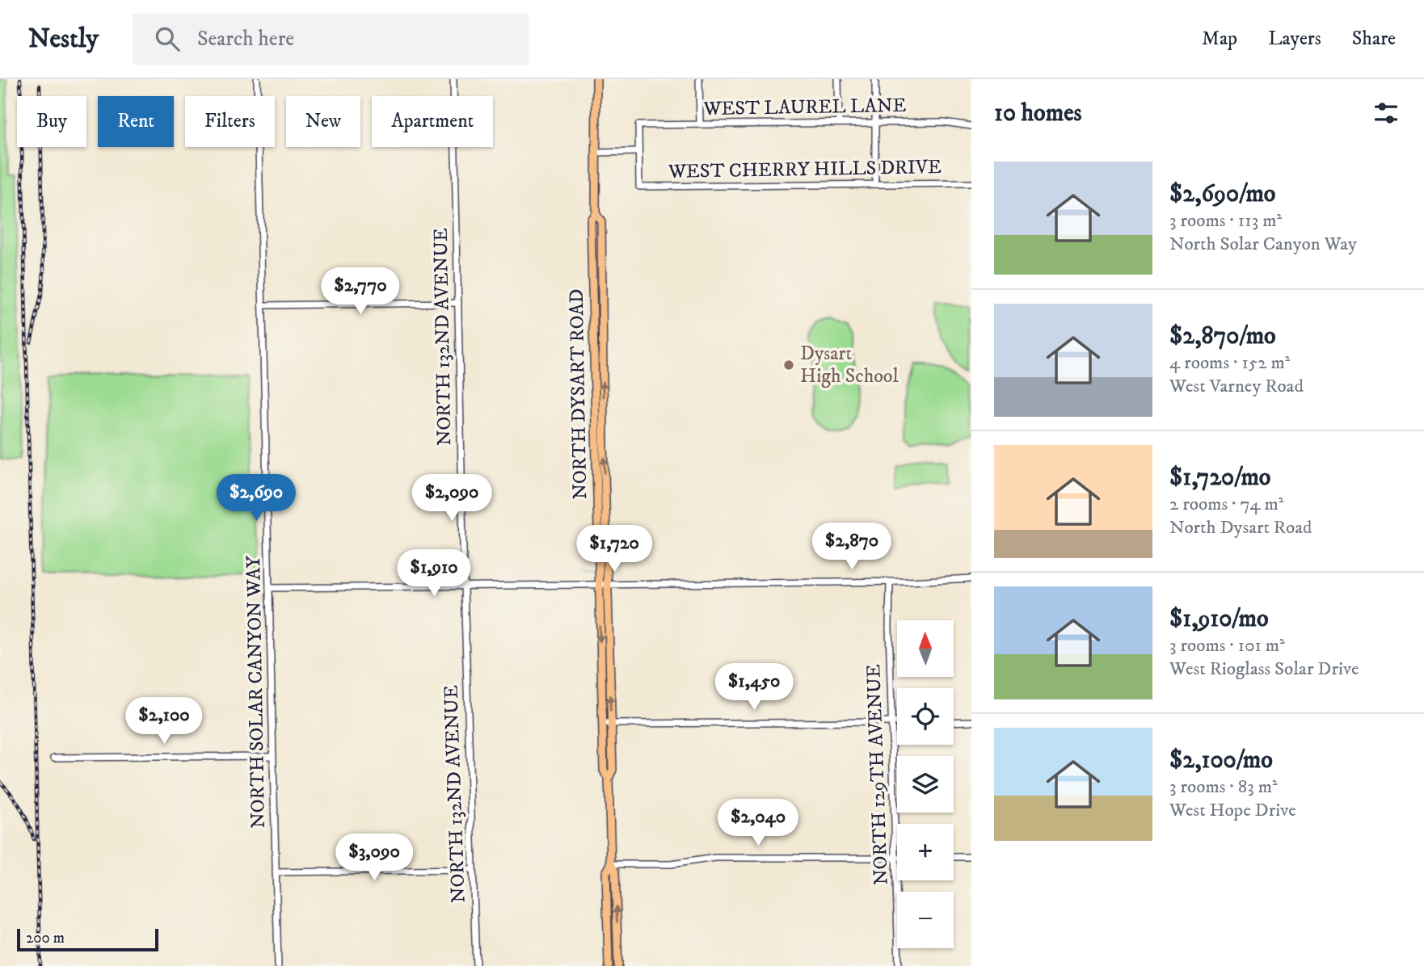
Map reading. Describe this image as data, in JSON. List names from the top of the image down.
{
  "streets": {
    "main road": ["NORTH DYSART ROAD"],
    "street": [
      "WEST LAUREL LANE",
      "WEST CHERRY HILLS DRIVE",
      "NORTH 132ND AVENUE",
      "NORTH SOLAR CANYON WAY",
      "NORTH 129TH AVENUE"
    ]
  },
  "crossings": [
    ["WEST LAUREL LANE", "WEST CHERRY HILLS DRIVE"]
  ],
  "places": ["Dysart High School"],
  "scale_bar": "200 m",
  "north": "top",
  "page": {
    "header": "Nestly",
    "search": "Search here",
    "nav": ["Map", "Layers", "Share"],
    "heading": "10 homes",
    "chip": [
      "Buy",
      "Rent",
      "Filters",
      "New",
      "Apartment"
    ],
    "list": [
      {
        "name": "$2,690/mo",
        "note": "3 rooms · 113 m² · North Solar Canyon Way"
      },
      {
        "name": "$2,870/mo",
        "note": "4 rooms · 152 m² · West Varney Road"
      },
      {
        "name": "$1,720/mo",
        "note": "2 rooms · 74 m² · North Dysart Road"
      },
      {
        "name": "$1,910/mo",
        "note": "3 rooms · 101 m² · West Rioglass Solar Drive"
      },
      {
        "name": "$2,100/mo",
        "note": "3 rooms · 83 m² · West Hope Drive"
      }
    ],
    "price": [
      "$2,770",
      "$2,690",
      "$2,090",
      "$2,870",
      "$1,720",
      "$1,910",
      "$1,450",
      "$2,100",
      "$2,040",
      "$3,090"
    ],
    "map_buttons": ["+", "−"],
    "scale": "200 m"
  }
}
